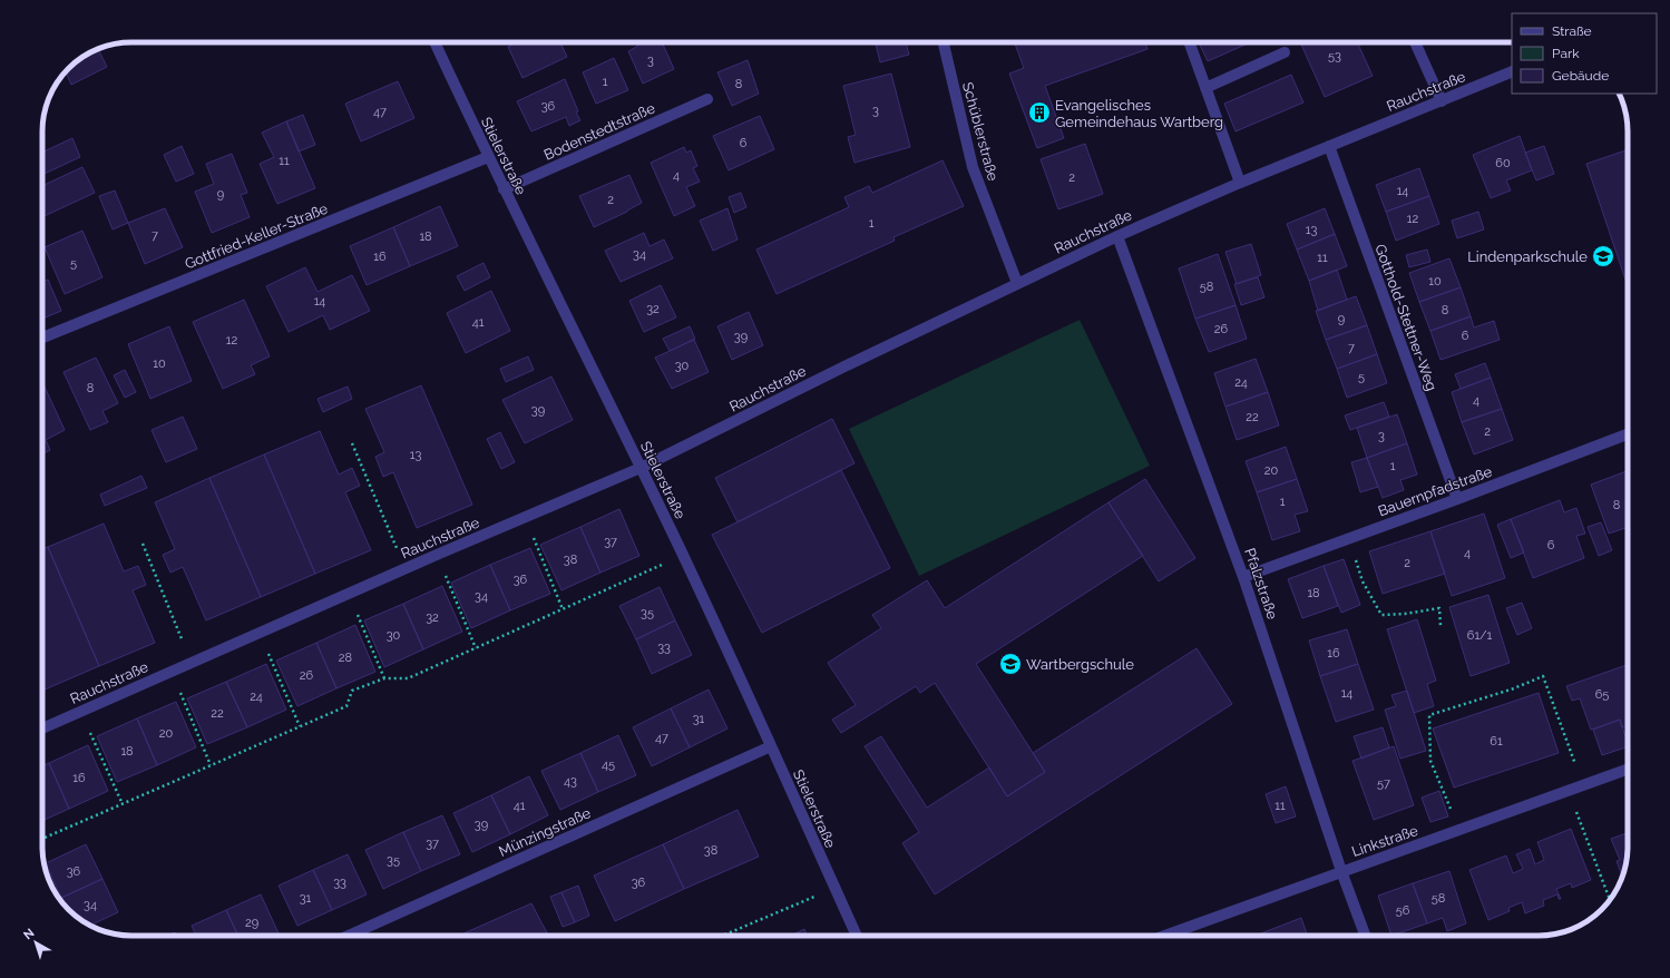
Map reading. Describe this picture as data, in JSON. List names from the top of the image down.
{
  "streets": {
    "street": [
      "Rauchstraße",
      "Bodenstedtstraße",
      "Schüblerstraße",
      "Stielerstraße",
      "Gottfried-Keller-Straße",
      "Gotthold-Stettner-Weg",
      "Bauernpfadstraße",
      "Pfalzstraße",
      "Münzingstraße",
      "Linkstraße"
    ]
  },
  "crossings": [
    ["Rauchstraße", "Schüblerstraße"],
    ["Rauchstraße", "Stielerstraße"],
    ["Rauchstraße", "Gotthold-Stettner-Weg"],
    ["Rauchstraße", "Pfalzstraße"],
    ["Bodenstedtstraße", "Stielerstraße"],
    ["Stielerstraße", "Gottfried-Keller-Straße"],
    ["Stielerstraße", "Münzingstraße"],
    ["Gotthold-Stettner-Weg", "Bauernpfadstraße"],
    ["Bauernpfadstraße", "Pfalzstraße"],
    ["Pfalzstraße", "Linkstraße"]
  ],
  "places": {
    "building": ["Evangelisches Gemeindehaus Wartberg"],
    "school or university": ["Lindenparkschule", "Wartbergschule"]
  },
  "house_numbers": [
    "53",
    "3",
    "1",
    "8",
    "36",
    "3",
    "47",
    "6",
    "11",
    "60",
    "4",
    "2",
    "14",
    "9",
    "2",
    "12",
    "1",
    "13",
    "7",
    "18",
    "34",
    "16",
    "11",
    "5",
    "10",
    "58",
    "14",
    "32",
    "8",
    "9",
    "41",
    "26",
    "6",
    "39",
    "12",
    "7",
    "10",
    "30",
    "5",
    "24",
    "8",
    "4",
    "39",
    "22",
    "2",
    "3",
    "13",
    "1",
    "20",
    "1",
    "8",
    "37",
    "6",
    "4",
    "38",
    "2",
    "36",
    "18",
    "34",
    "35",
    "32",
    "30",
    "61/1",
    "33",
    "16",
    "28",
    "26",
    "14",
    "65",
    "24",
    "22",
    "31",
    "20",
    "47",
    "61",
    "18",
    "45",
    "16",
    "43",
    "57",
    "41",
    "11",
    "39",
    "37",
    "38",
    "35",
    "36",
    "33",
    "36",
    "31",
    "58",
    "34",
    "56",
    "29"
  ],
  "legend": ["Straße", "Park", "Gebäude"],
  "north": "top left"
}
